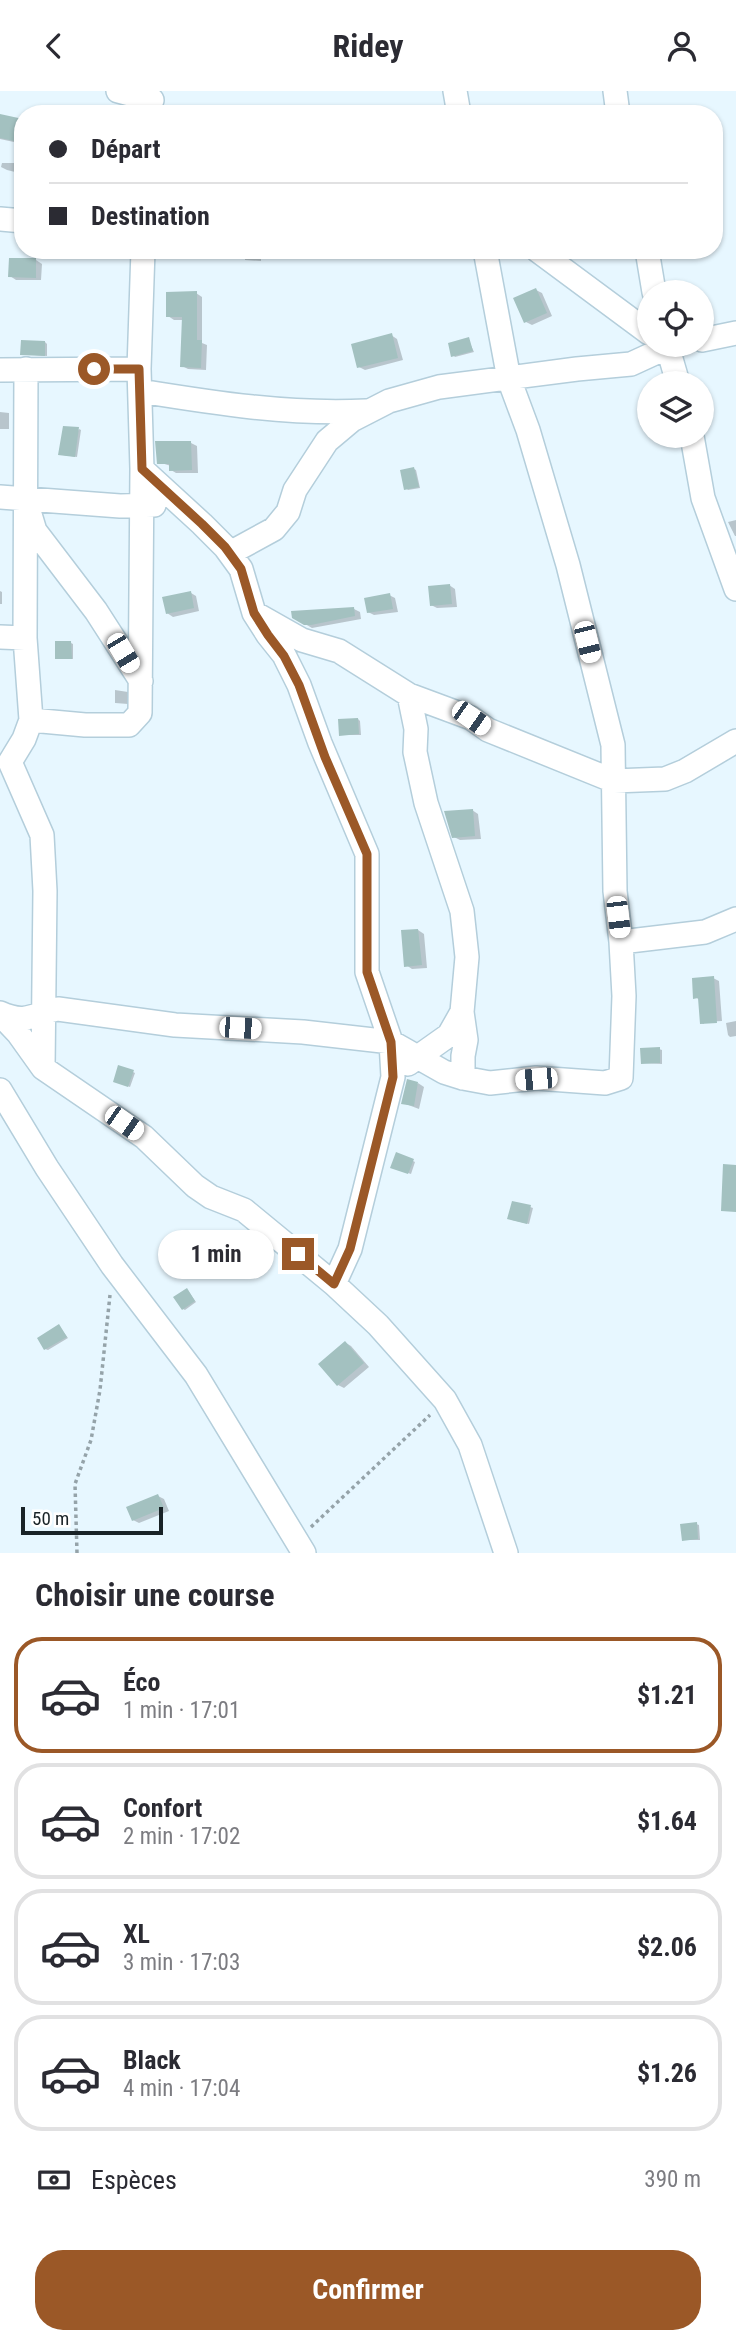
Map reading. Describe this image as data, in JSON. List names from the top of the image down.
{
  "scale_bar": "50 m",
  "page": {
    "header": "Ridey",
    "banner": ["Départ", "Destination"],
    "bubble": "1 min",
    "scale": "50 m",
    "heading": "Choisir une course",
    "list": [
      {
        "name": "Éco",
        "note": "1 min · 17:01",
        "value": "$1.21"
      },
      {
        "name": "Confort",
        "note": "2 min · 17:02",
        "value": "$1.64"
      },
      {
        "name": "XL",
        "note": "3 min · 17:03",
        "value": "$2.06"
      },
      {
        "name": "Black",
        "note": "4 min · 17:04",
        "value": "$1.26"
      }
    ],
    "pay": ["Espèces", "390 m"],
    "buttons": "Confirmer"
  }
}
